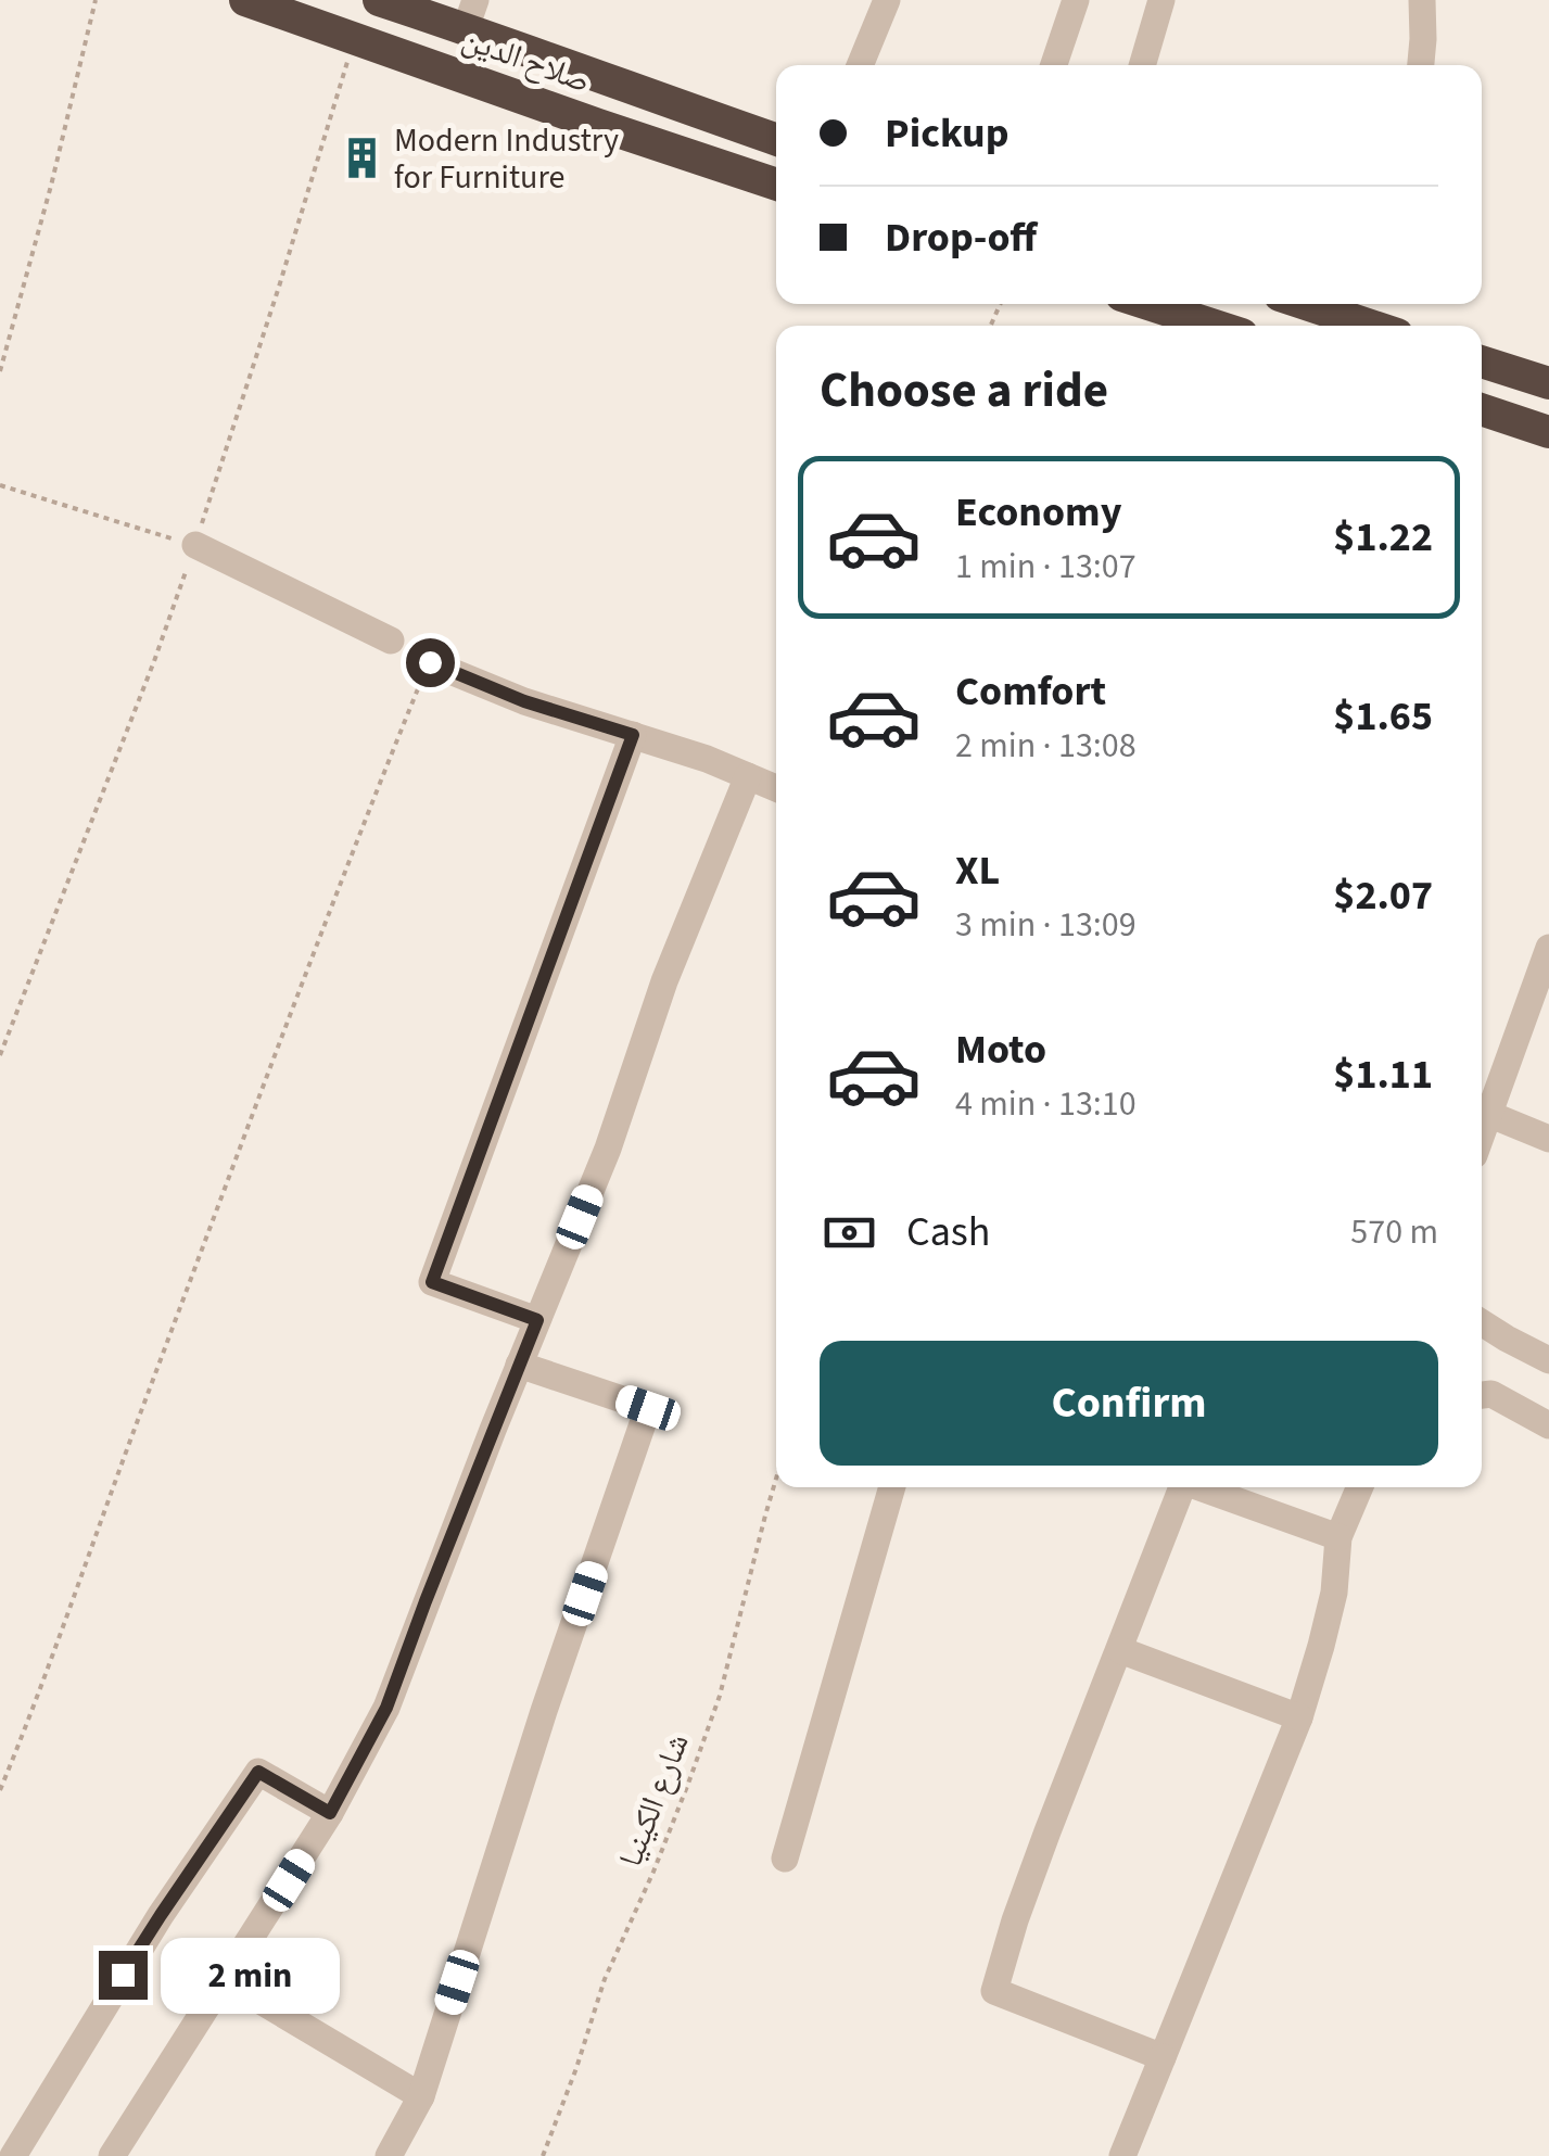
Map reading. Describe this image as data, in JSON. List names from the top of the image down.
{
  "streets": {
    "highway": ["صلاح الدين"],
    "path": ["شارع الكينيا"]
  },
  "places": {
    "building": ["Modern Industry for Furniture"]
  },
  "page": {
    "banner": ["Pickup", "Drop-off"],
    "heading": "Choose a ride",
    "list": [
      {
        "name": "Economy",
        "note": "1 min · 13:07",
        "value": "$1.22"
      },
      {
        "name": "Comfort",
        "note": "2 min · 13:08",
        "value": "$1.65"
      },
      {
        "name": "XL",
        "note": "3 min · 13:09",
        "value": "$2.07"
      },
      {
        "name": "Moto",
        "note": "4 min · 13:10",
        "value": "$1.11"
      }
    ],
    "pay": ["Cash", "570 m"],
    "buttons": "Confirm",
    "bubble": "2 min"
  }
}
